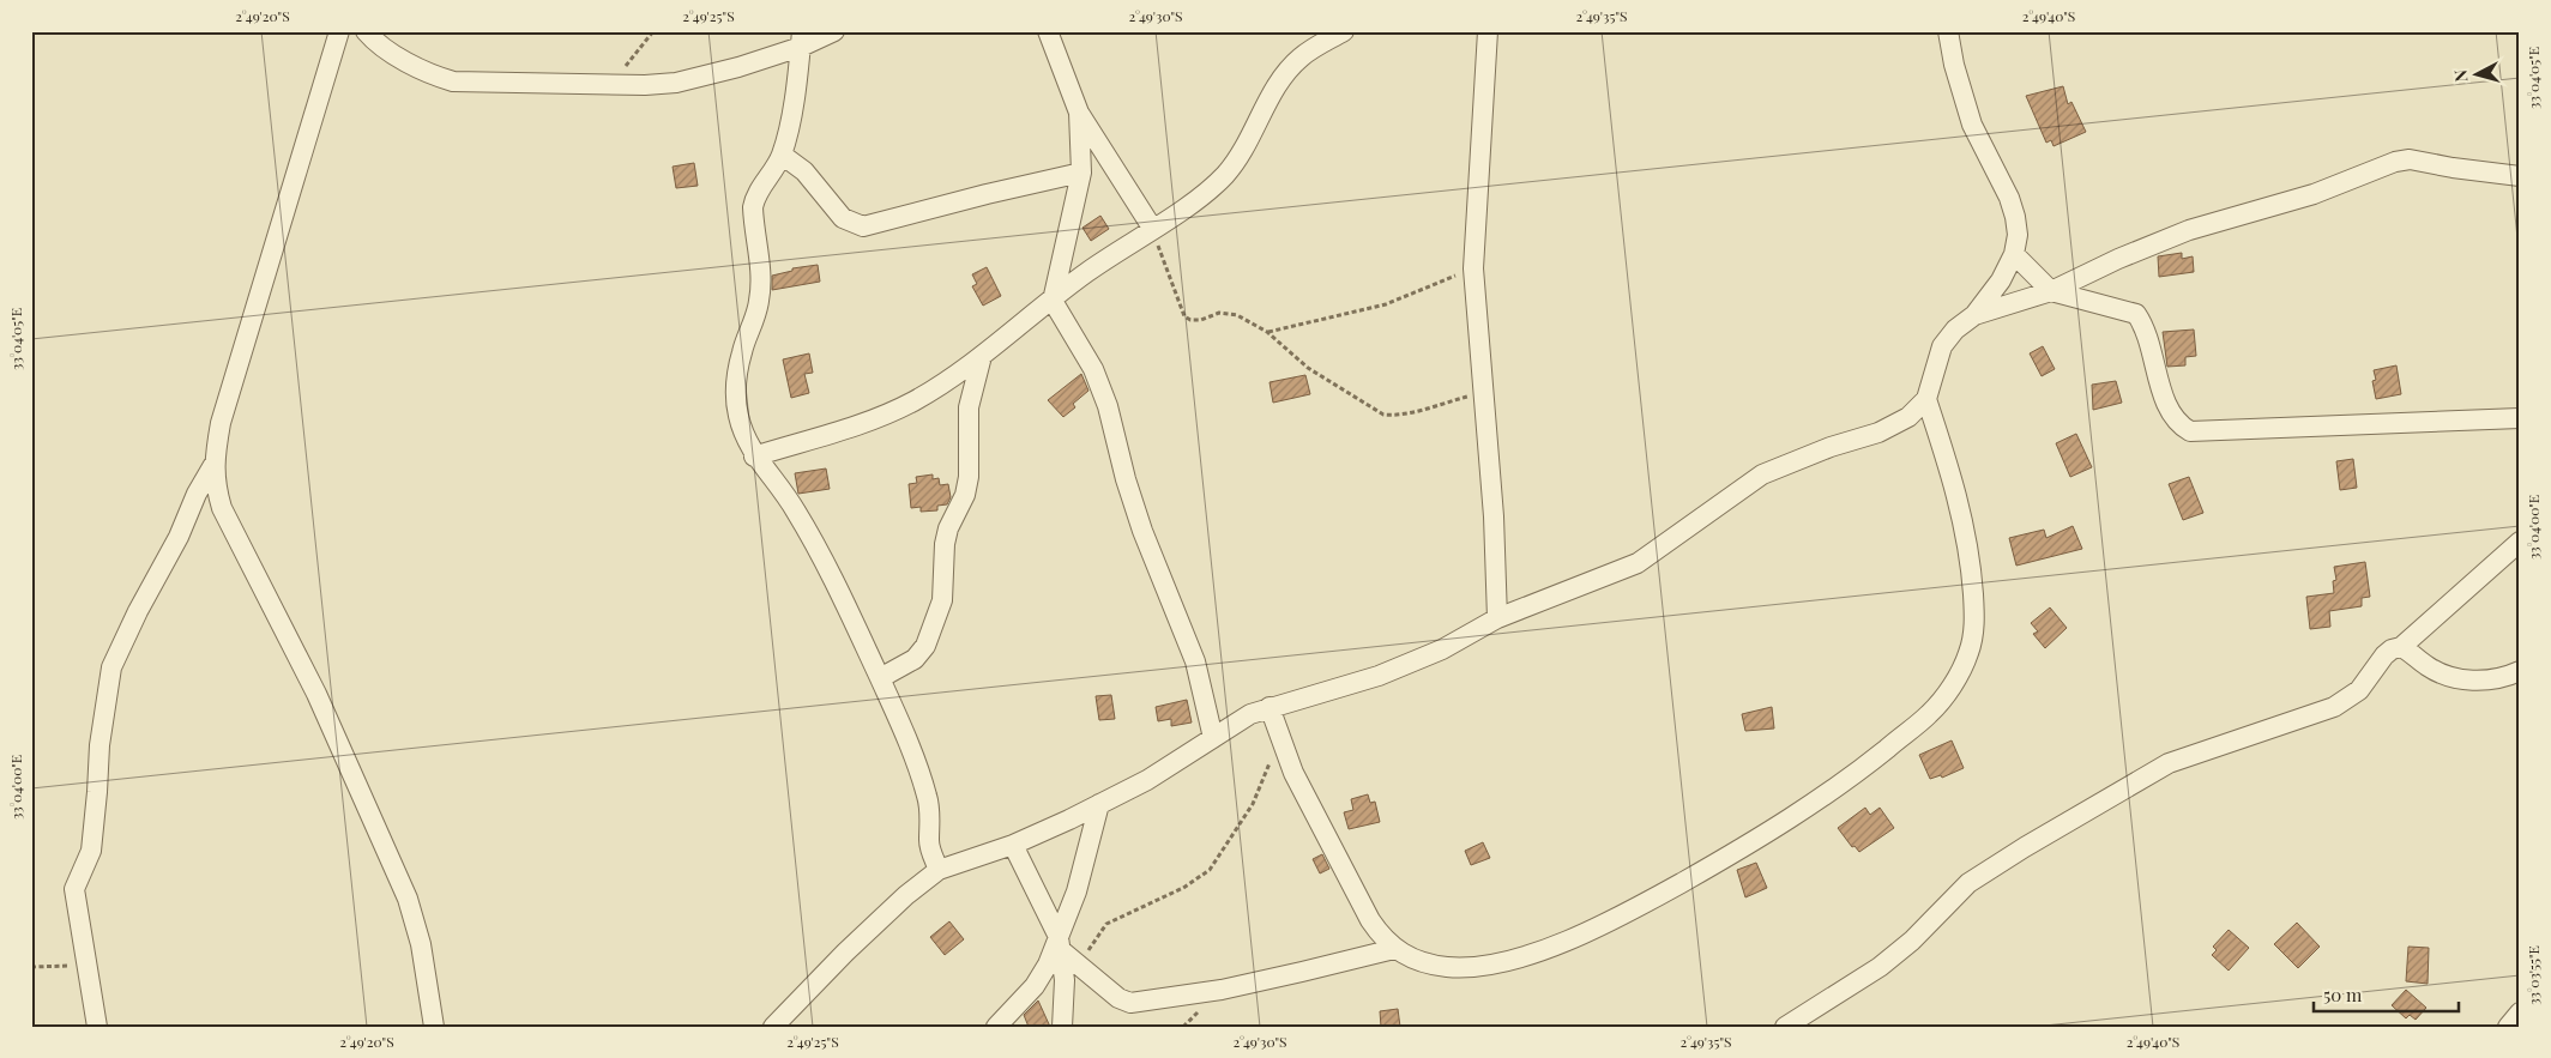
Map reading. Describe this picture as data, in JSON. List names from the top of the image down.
{
  "scale_bar": "50 m",
  "north": "left",
  "coordinates": [
    "2°49'20\"S",
    "2°49'25\"S",
    "2°49'30\"S",
    "2°49'35\"S",
    "2°49'40\"S",
    "33°04'05\"E",
    "33°04'00\"E",
    "33°03'55\"E"
  ]
}
